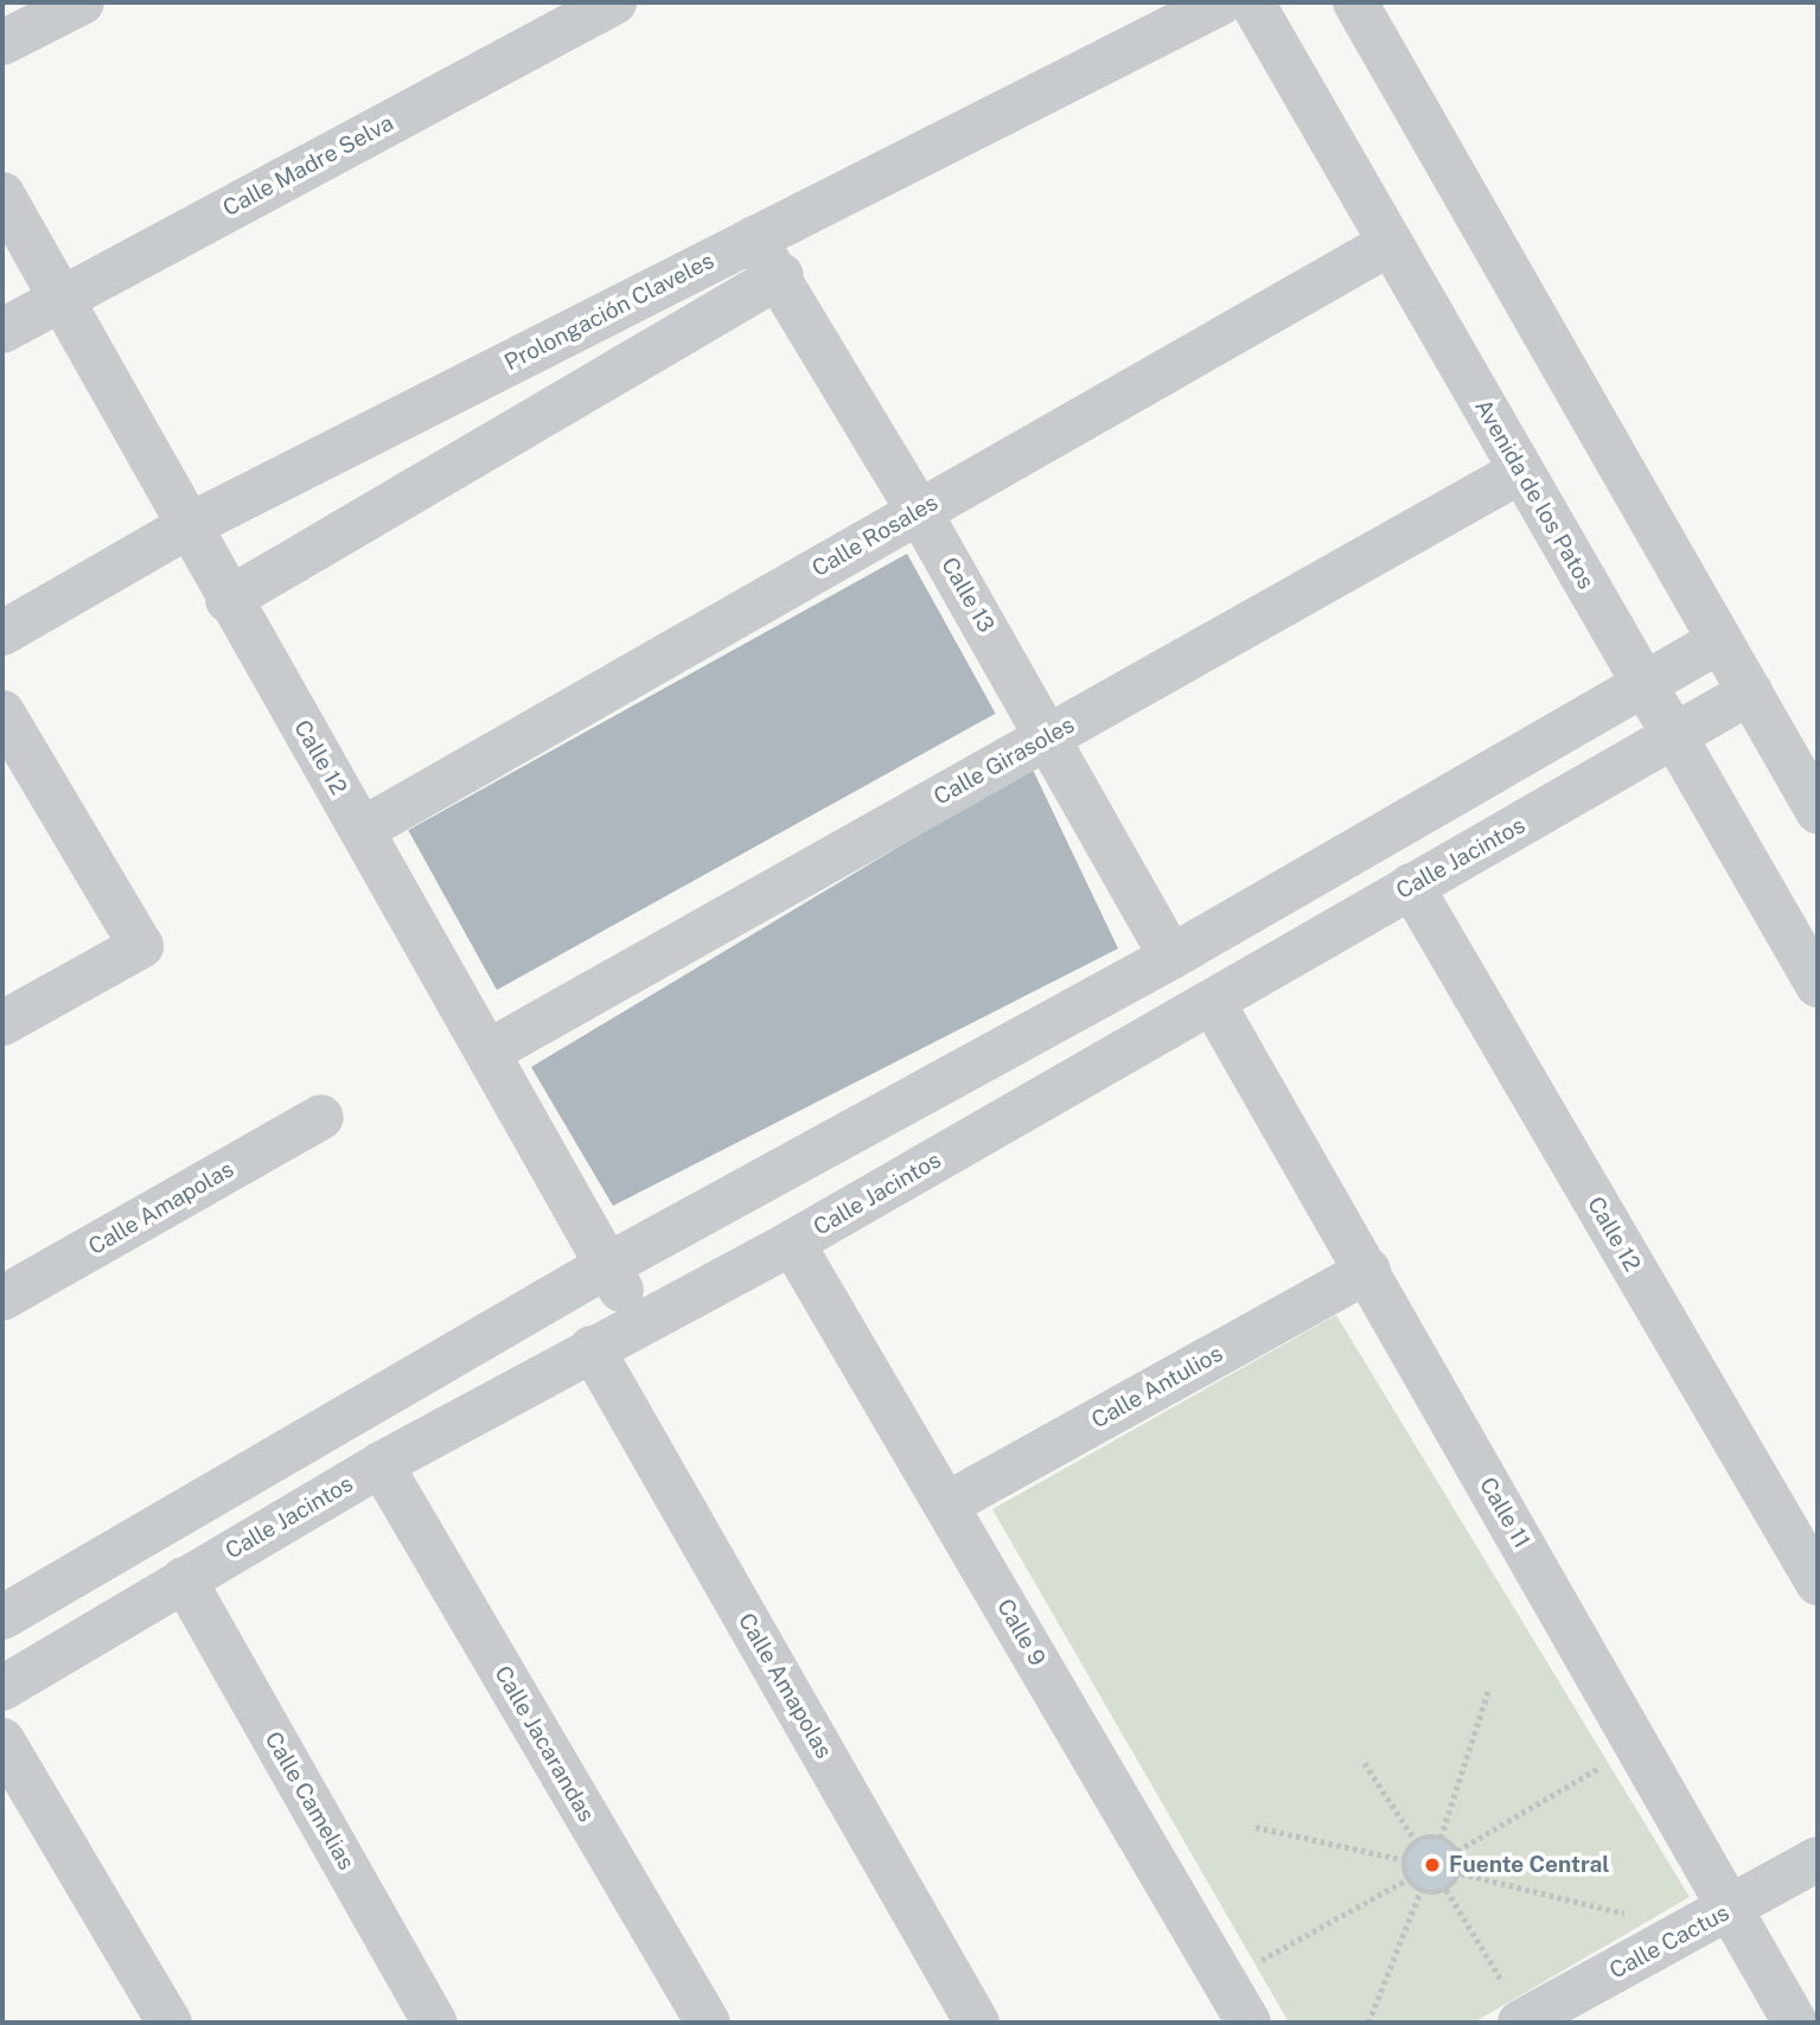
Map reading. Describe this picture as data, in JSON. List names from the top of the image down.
{
  "streets": {
    "street": [
      "Calle Madre Selva",
      "Prolongación Claveles",
      "Avenida de los Patos",
      "Calle Rosales",
      "Calle 13",
      "Calle 12",
      "Calle Girasoles",
      "Calle Jacintos",
      "Calle Amapolas",
      "Calle Antulios",
      "Calle 11",
      "Calle 9",
      "Calle Jacarandas",
      "Calle Camelias",
      "Calle Cactus"
    ]
  },
  "crossings": [
    ["Calle Madre Selva", "Calle 12"],
    ["Prolongación Claveles", "Calle 13"],
    ["Prolongación Claveles", "Calle 12"],
    ["Avenida de los Patos", "Calle Rosales"],
    ["Avenida de los Patos", "Calle Girasoles"],
    ["Avenida de los Patos", "Calle Jacintos"],
    ["Calle Rosales", "Calle 13"],
    ["Calle Rosales", "Calle 12"],
    ["Calle 13", "Calle Girasoles"],
    ["Calle 12", "Calle Girasoles"],
    ["Calle 12", "Calle Jacintos"],
    ["Calle Jacintos", "Calle Amapolas"],
    ["Calle Jacintos", "Calle 11"],
    ["Calle Jacintos", "Calle 9"],
    ["Calle Jacintos", "Calle Jacarandas"],
    ["Calle Jacintos", "Calle Camelias"],
    ["Calle Antulios", "Calle 11"],
    ["Calle Antulios", "Calle 9"],
    ["Calle 11", "Calle Cactus"]
  ],
  "places": ["Fuente Central"]
}
